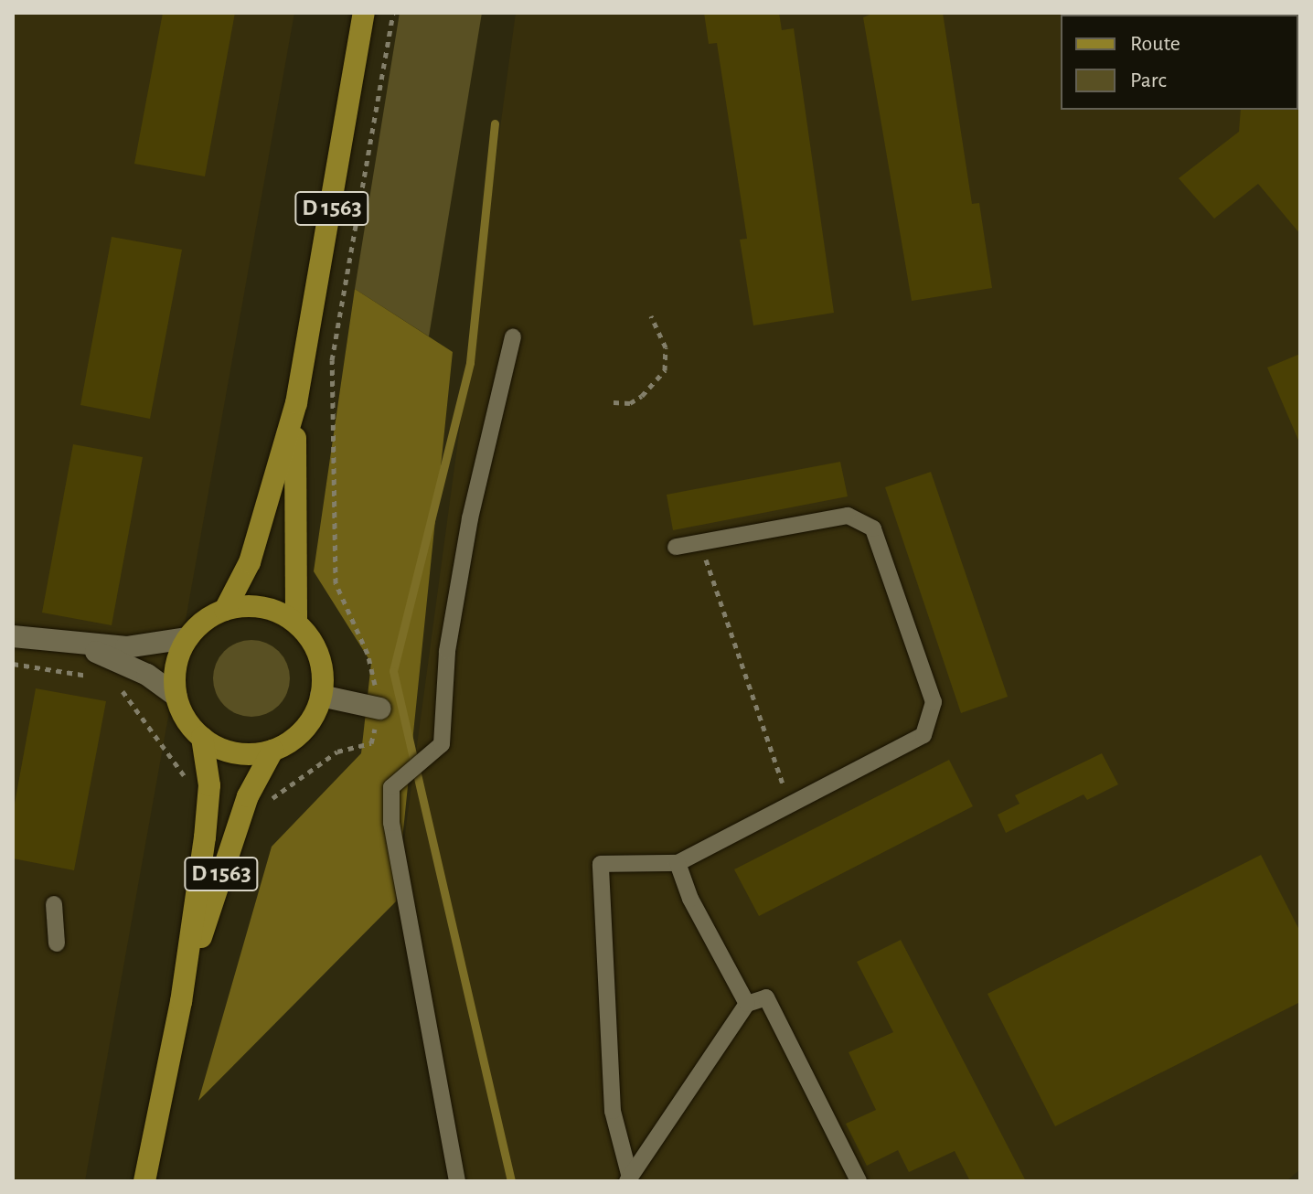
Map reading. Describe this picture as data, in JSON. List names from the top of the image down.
{
  "streets": {
    "main road": ["D 1563"]
  },
  "legend": ["Route", "Parc"]
}
